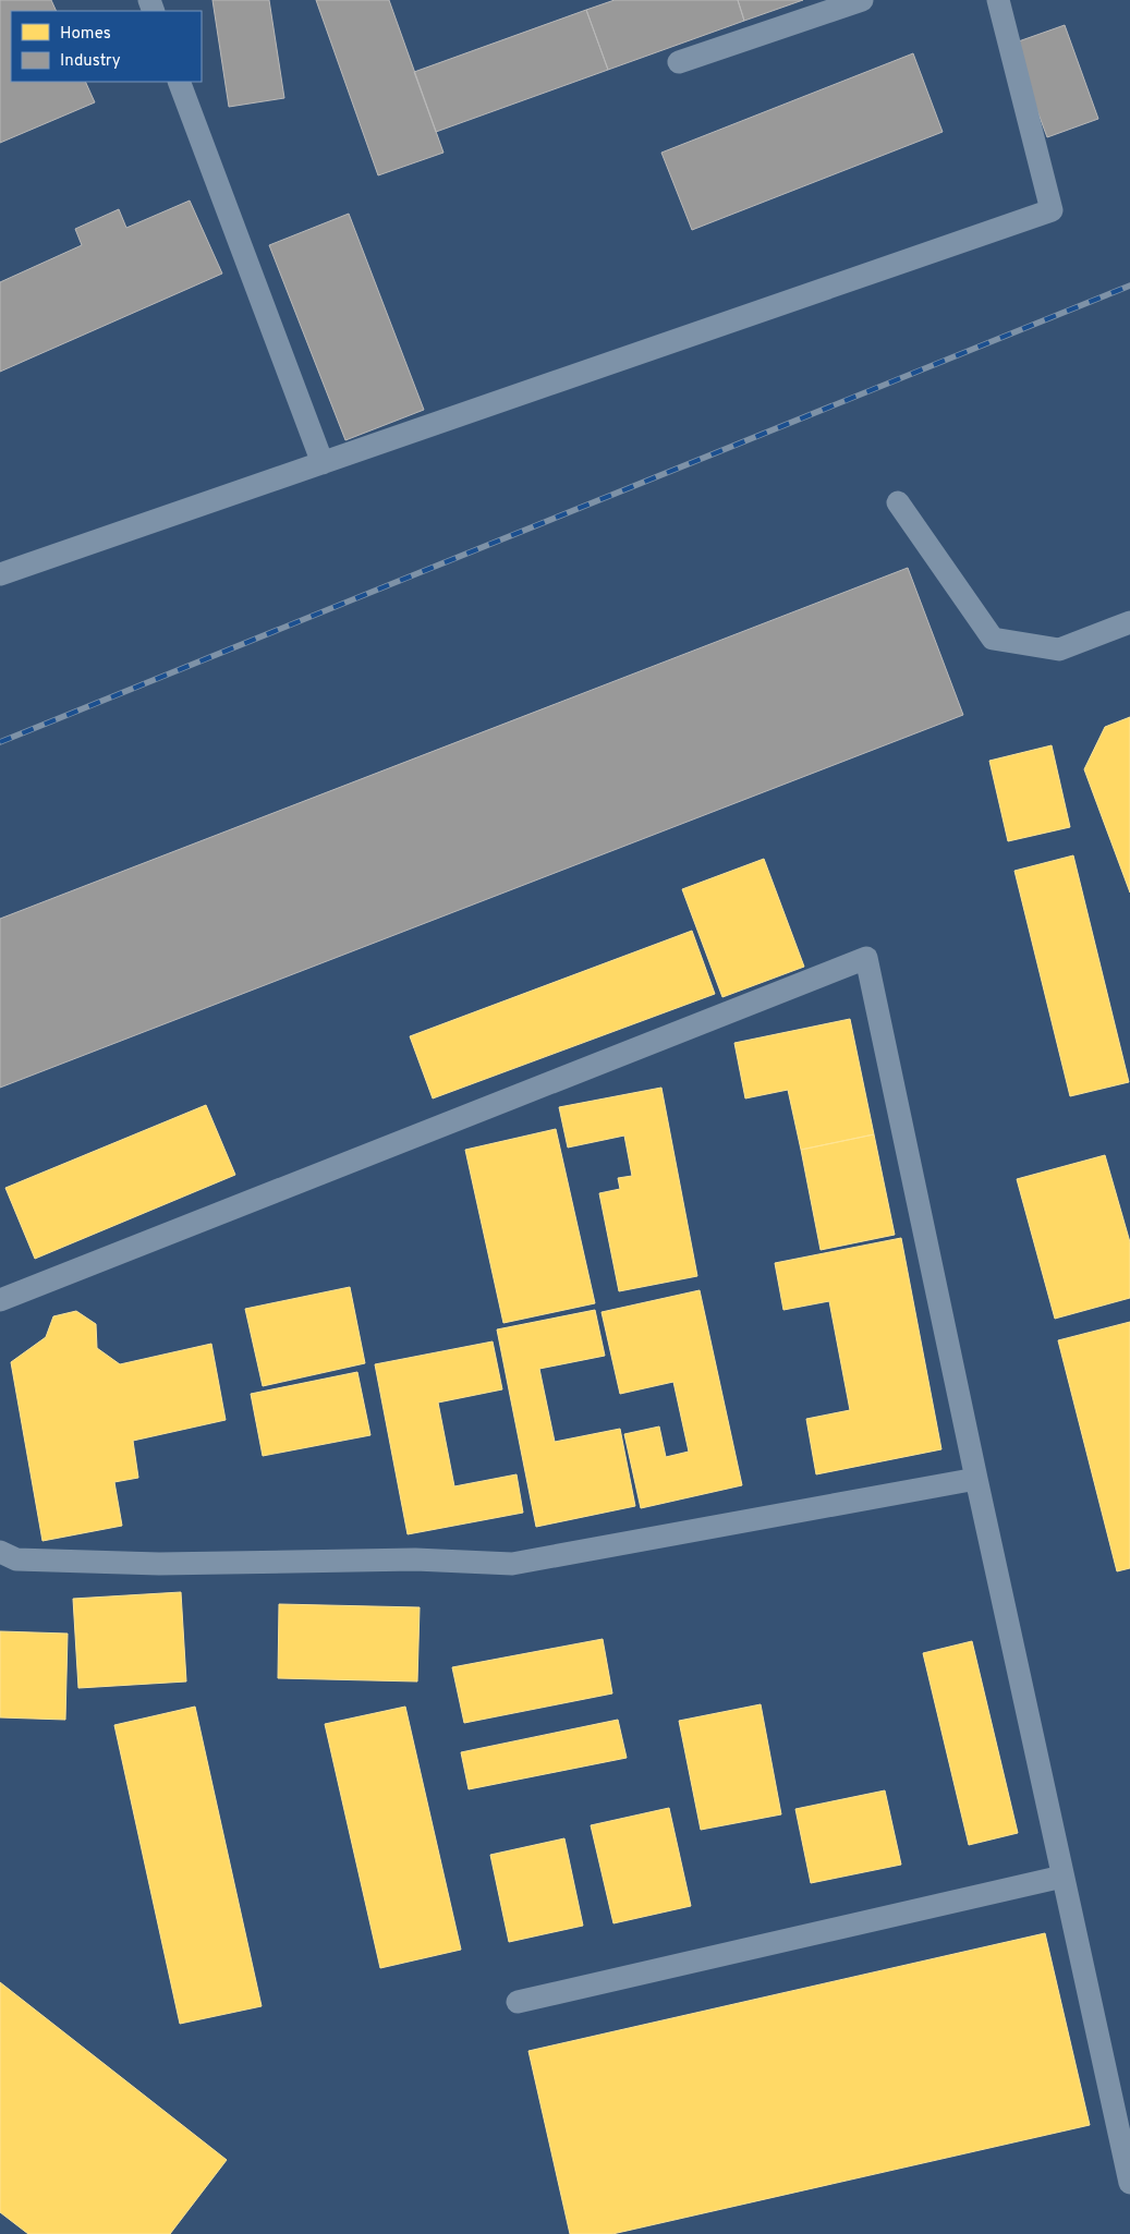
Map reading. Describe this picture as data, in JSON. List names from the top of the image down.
{
  "legend": ["Homes", "Industry"]
}
